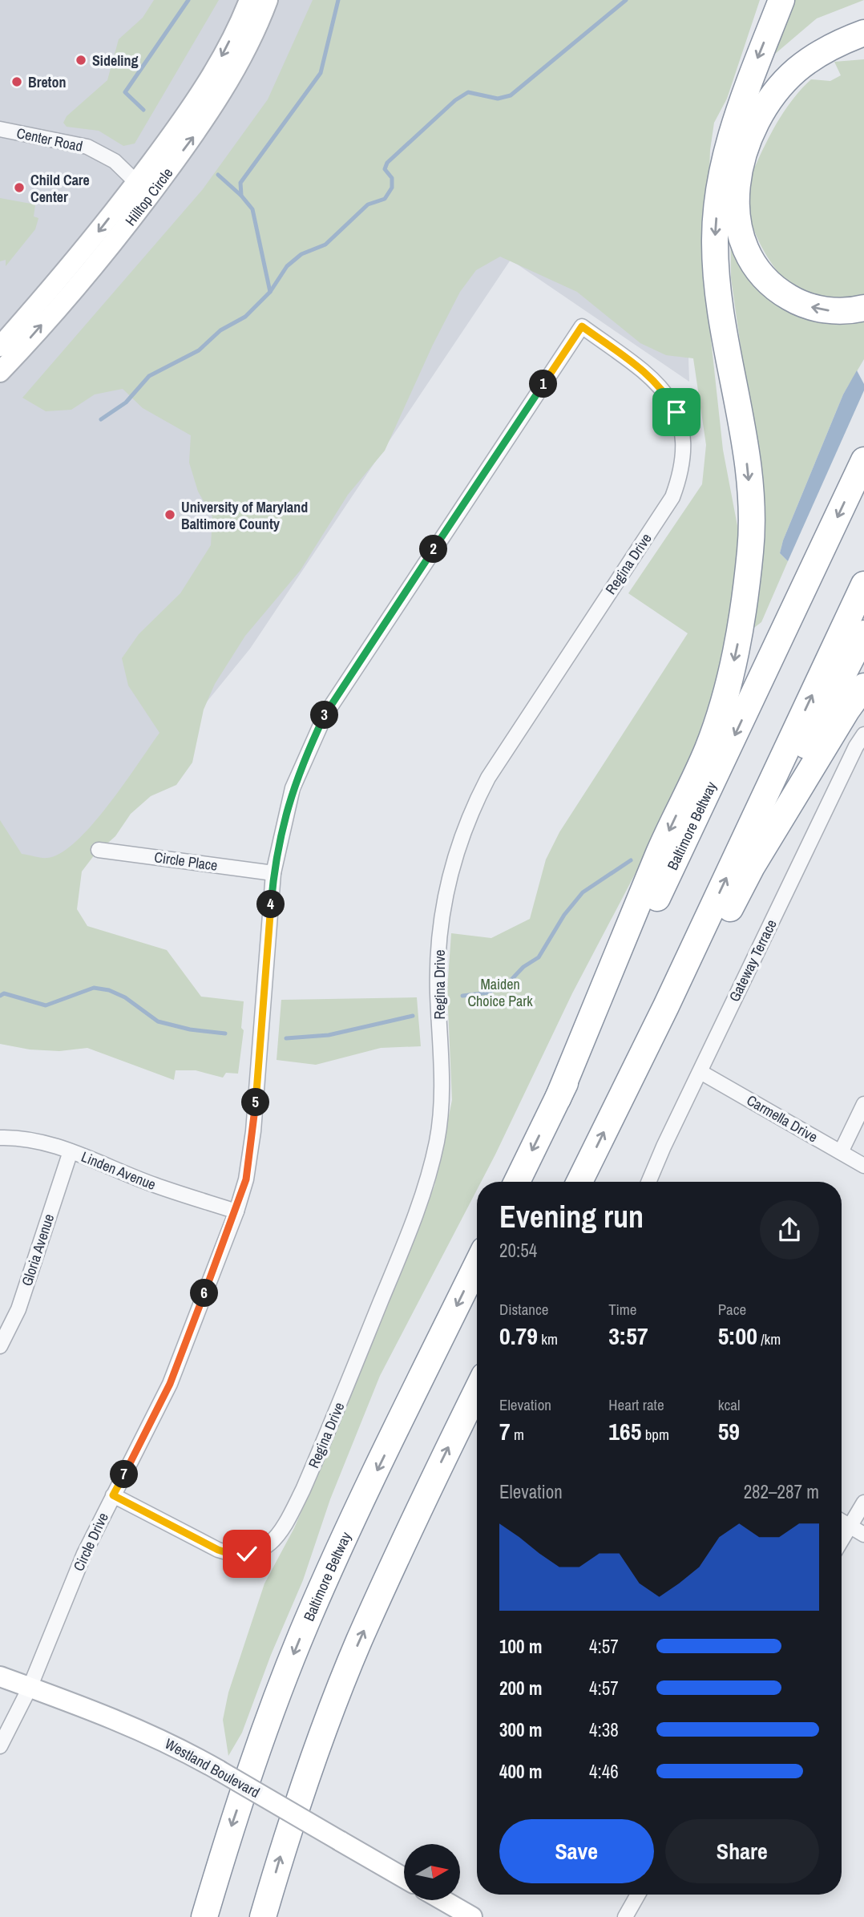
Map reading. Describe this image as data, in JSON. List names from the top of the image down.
{
  "streets": {
    "highway": ["Baltimore Beltway"],
    "street": [
      "Center Road",
      "Hilltop Circle",
      "Regina Drive",
      "Circle Place",
      "Gateway Terrace",
      "Carmella Drive",
      "Linden Avenue",
      "Gloria Avenue",
      "Circle Drive",
      "Westland Boulevard"
    ]
  },
  "crossings": [
    ["Center Road", "Hilltop Circle"],
    ["Regina Drive", "Circle Drive"],
    ["Circle Place", "Circle Drive"],
    ["Gateway Terrace", "Carmella Drive"],
    ["Linden Avenue", "Gloria Avenue"],
    ["Linden Avenue", "Circle Drive"],
    ["Circle Drive", "Westland Boulevard"]
  ],
  "parks": ["Maiden Choice Park"],
  "places": [
    "Sideling",
    "Breton",
    "Child Care Center",
    "University of Maryland Baltimore County"
  ],
  "north": "right",
  "page": {
    "pins": [
      "1",
      "2",
      "3",
      "4",
      "5",
      "6",
      "7"
    ],
    "heading": ["Evening run", "20:54"],
    "stats": [
      ["Distance", "0.79 km"],
      ["Time", "3:57"],
      ["Pace", "5:00 /km"],
      ["Elevation", "7 m"],
      ["Heart rate", "165 bpm"],
      ["kcal", "59"]
    ],
    "chart": ["Elevation", "282–287 m"],
    "list": [
      {
        "name": "100 m",
        "note": "4:57"
      },
      {
        "name": "200 m",
        "note": "4:57"
      },
      {
        "name": "300 m",
        "note": "4:38"
      },
      {
        "name": "400 m",
        "note": "4:46"
      }
    ],
    "buttons": ["Save", "Share"]
  }
}
